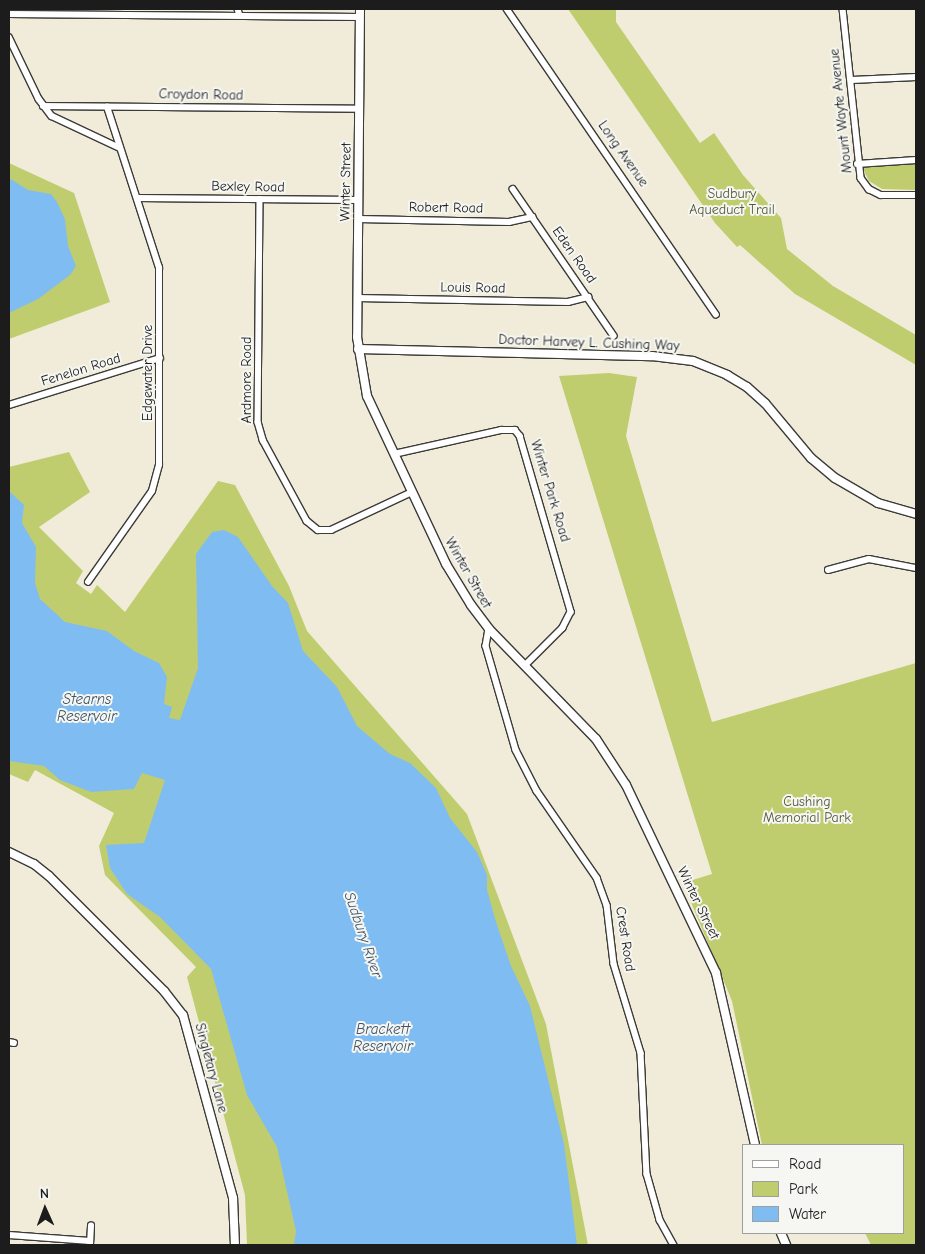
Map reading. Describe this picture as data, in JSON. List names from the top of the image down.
{
  "streets": {
    "main road": ["Winter Street", "Doctor Harvey L. Cushing Way", "Singletary Lane"],
    "street": [
      "Croydon Road",
      "Mount Wayte Avenue",
      "Long Avenue",
      "Bexley Road",
      "Robert Road",
      "Eden Road",
      "Louis Road",
      "Fenelon Road",
      "Edgewater Drive",
      "Ardmore Road",
      "Winter Park Road",
      "Crest Road"
    ]
  },
  "crossings": [
    ["Croydon Road", "Winter Street"],
    ["Croydon Road", "Edgewater Drive"],
    ["Winter Street", "Bexley Road"],
    ["Winter Street", "Robert Road"],
    ["Winter Street", "Louis Road"],
    ["Winter Street", "Doctor Harvey L. Cushing Way"],
    ["Winter Street", "Ardmore Road"],
    ["Winter Street", "Winter Park Road"],
    ["Winter Street", "Crest Road"],
    ["Bexley Road", "Edgewater Drive"],
    ["Bexley Road", "Ardmore Road"],
    ["Robert Road", "Eden Road"],
    ["Eden Road", "Louis Road"],
    ["Fenelon Road", "Edgewater Drive"]
  ],
  "water": ["Stearns Reservoir", "Sudbury River", "Brackett Reservoir"],
  "parks": ["Sudbury Aqueduct Trail", "Cushing Memorial Park"],
  "legend": ["Road", "Park", "Water"],
  "north": "top"
}
